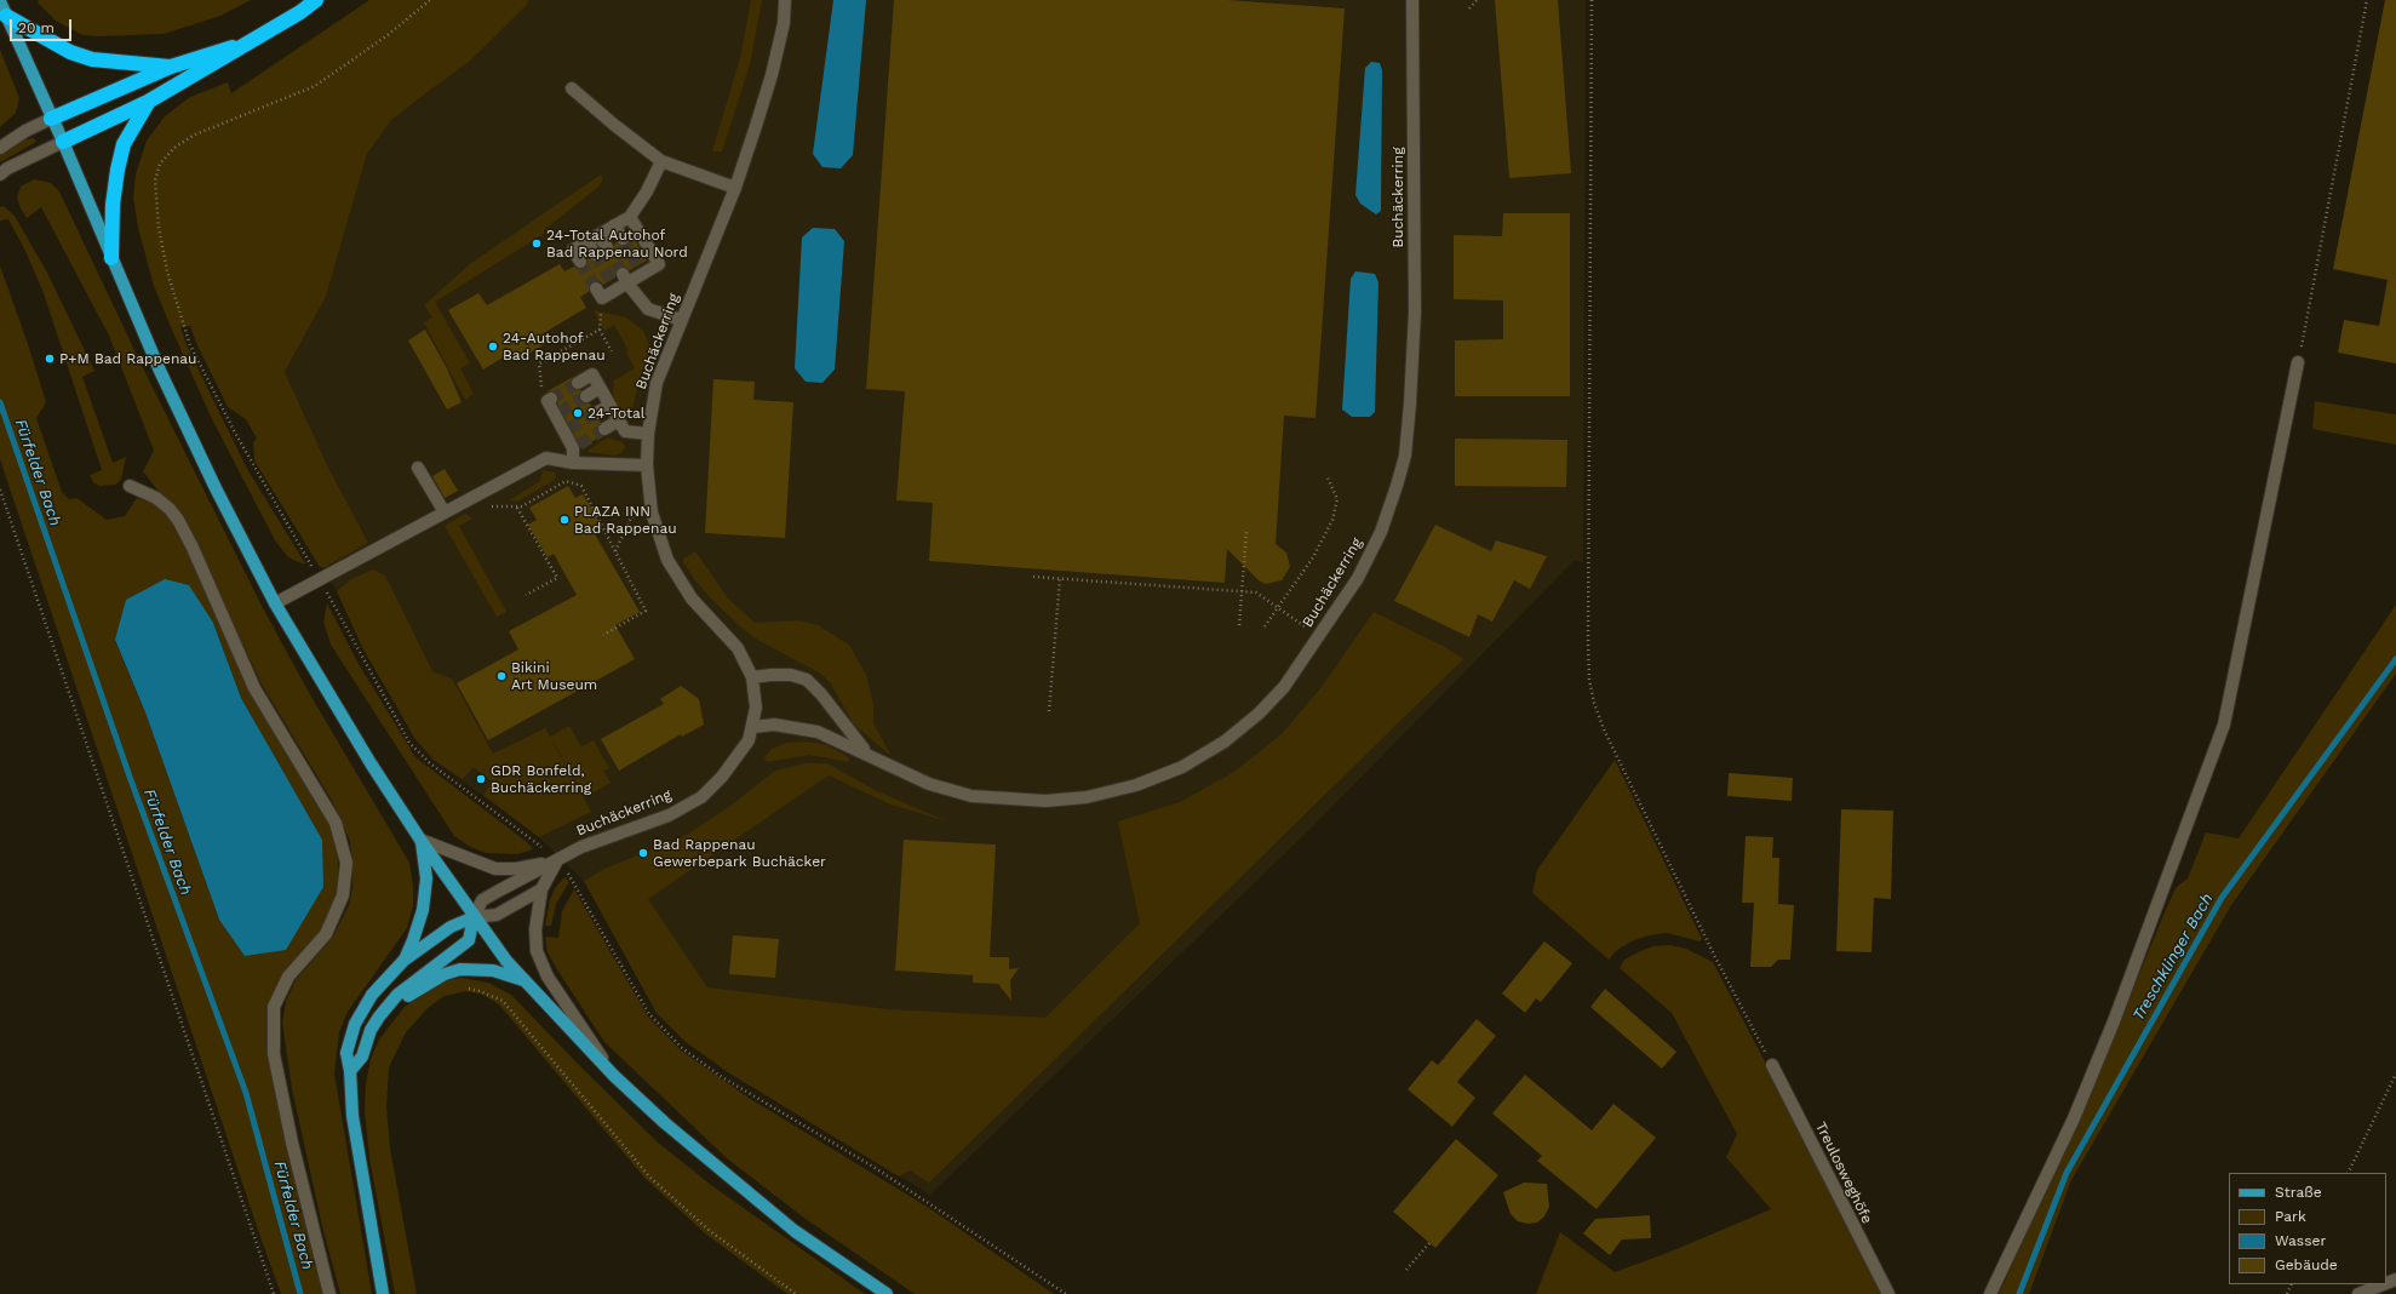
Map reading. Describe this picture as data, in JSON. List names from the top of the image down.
{
  "streets": {
    "street": ["Buchäckerring", "Treulosweghöfe"]
  },
  "water": ["Fürfelder Bach", "Treschklinger Bach"],
  "places": [
    "24-Total Autohof Bad Rappenau Nord",
    "24-Autohof Bad Rappenau",
    "P+M Bad Rappenau",
    "24-Total",
    "PLAZA INN Bad Rappenau",
    "Bikini Art Museum",
    "GDR Bonfeld, Buchäckerring",
    "Bad Rappenau Gewerbepark Buchäcker"
  ],
  "legend": [
    "Straße",
    "Park",
    "Wasser",
    "Gebäude"
  ],
  "scale_bar": "20 m"
}
